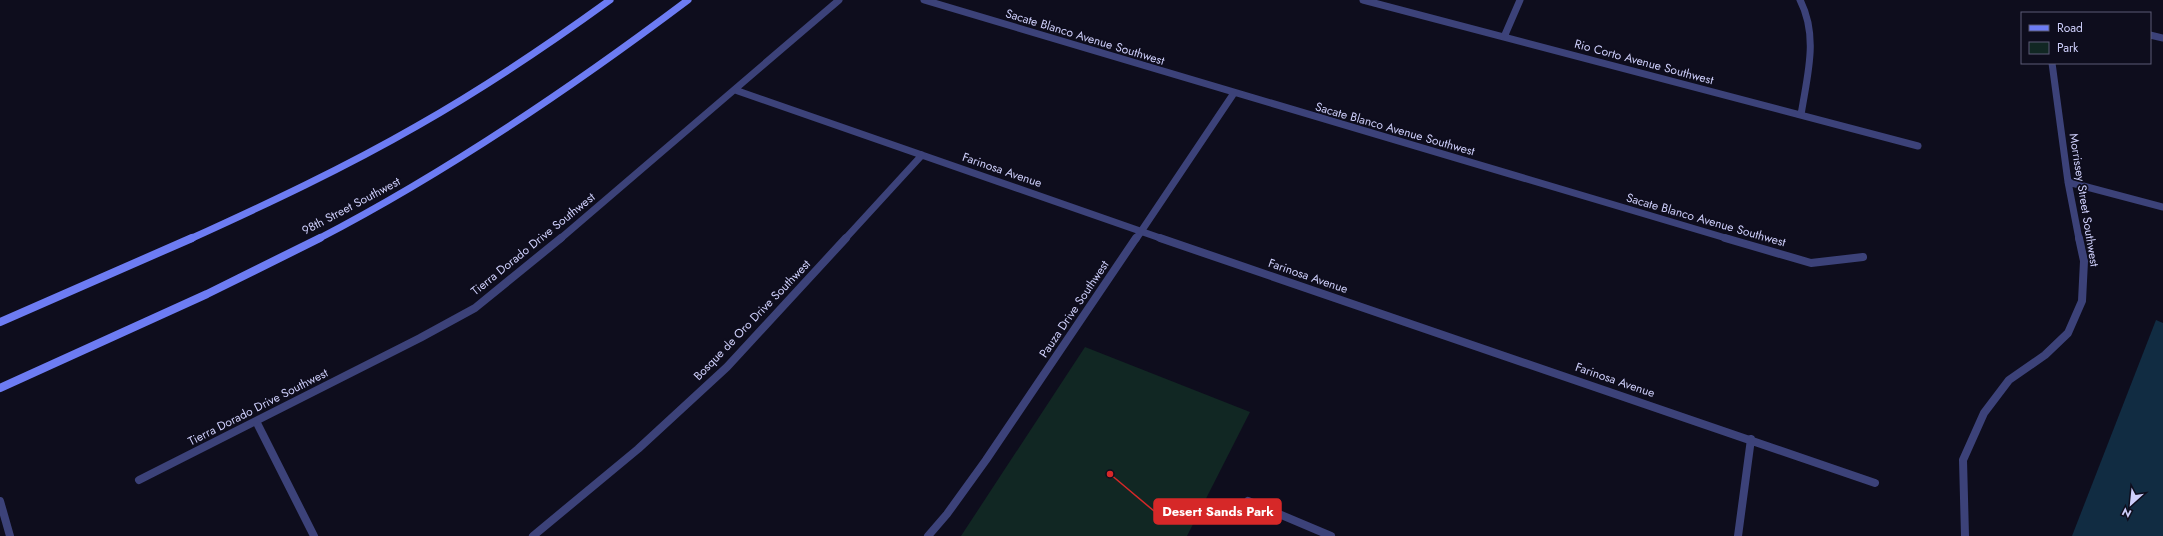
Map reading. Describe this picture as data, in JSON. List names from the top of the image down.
{
  "streets": {
    "main road": ["98th Street Southwest"],
    "street": [
      "Sacate Blanco Avenue Southwest",
      "Rio Corto Avenue Southwest",
      "Farinosa Avenue",
      "Morrissey Street Southwest",
      "Tierra Dorado Drive Southwest",
      "Pauza Drive Southwest",
      "Bosque de Oro Drive Southwest"
    ]
  },
  "crossings": [
    ["Sacate Blanco Avenue Southwest", "Pauza Drive Southwest"],
    ["Farinosa Avenue", "Tierra Dorado Drive Southwest"],
    ["Farinosa Avenue", "Pauza Drive Southwest"],
    ["Farinosa Avenue", "Bosque de Oro Drive Southwest"]
  ],
  "places": ["Desert Sands Park"],
  "legend": ["Road", "Park"],
  "north": "bottom left"
}
